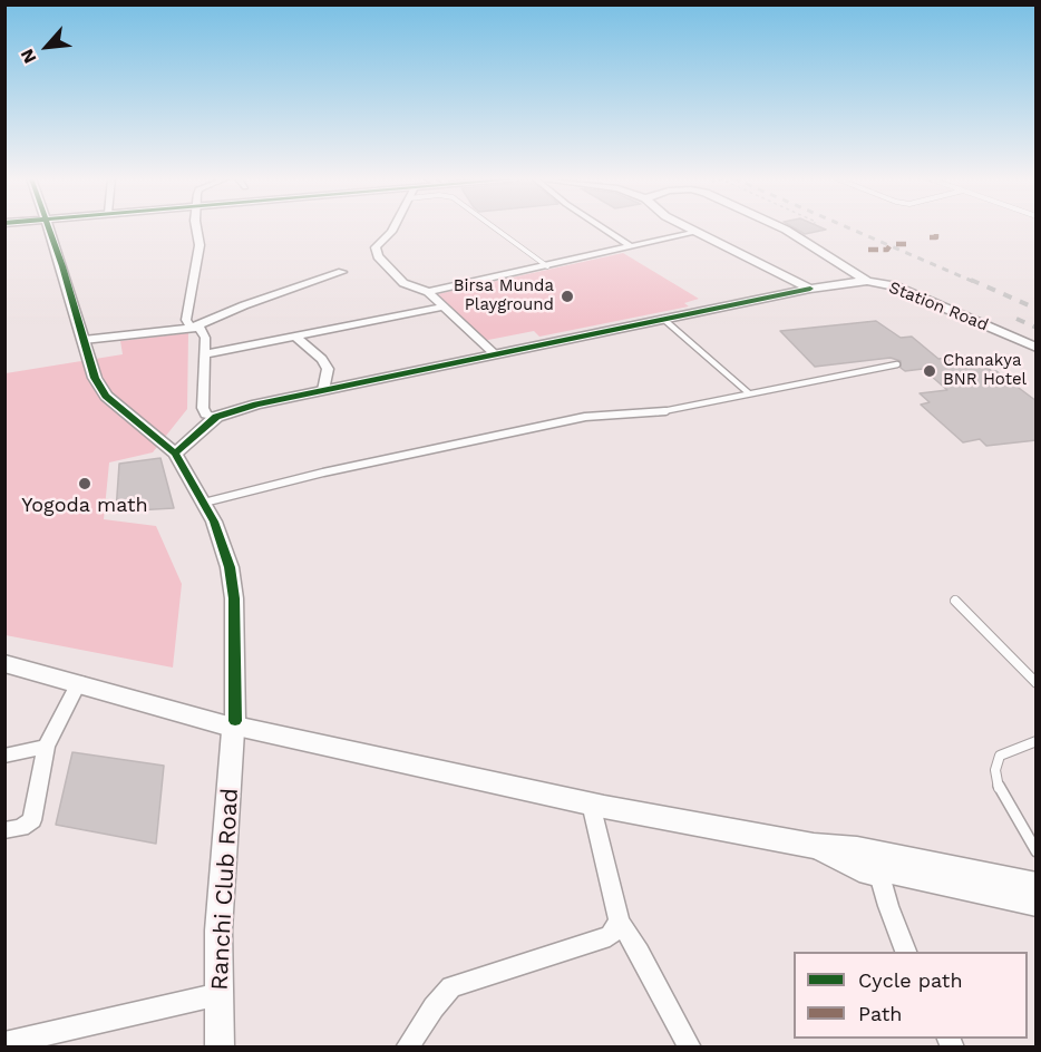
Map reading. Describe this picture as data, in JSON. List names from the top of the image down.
{
  "streets": {
    "street": ["Station Road", "Ranchi Club Road"]
  },
  "places": ["Birsa Munda Playground", "Chanakya BNR Hotel", "Yogoda math"],
  "legend": ["Cycle path", "Path"],
  "north": "bottom left"
}
